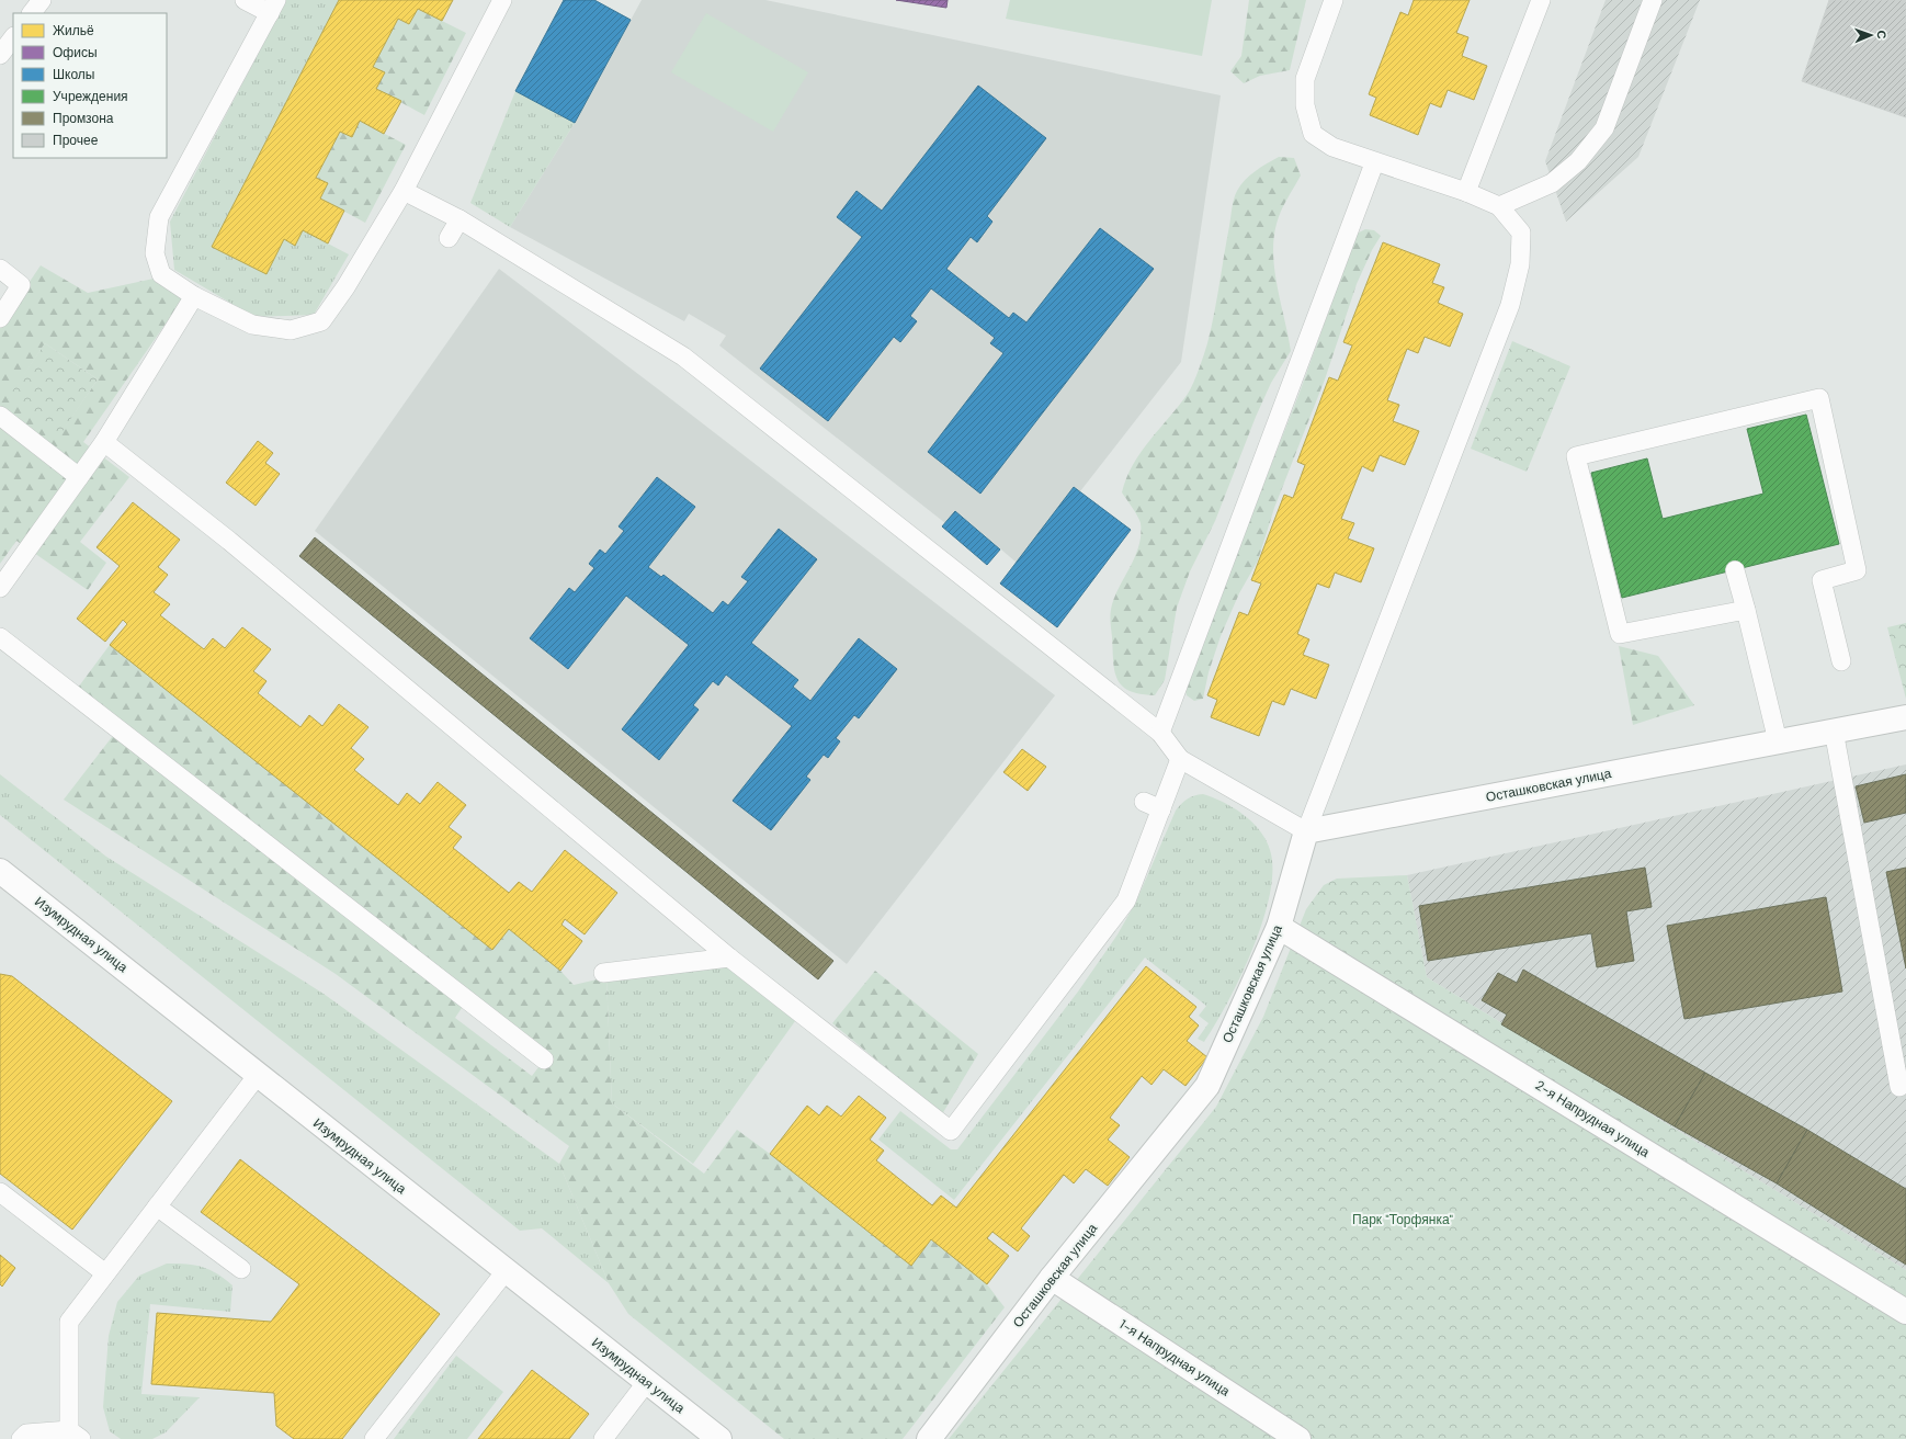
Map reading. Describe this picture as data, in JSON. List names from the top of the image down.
{
  "streets": {
    "street": [
      "Осташковская улица",
      "Изумрудная улица",
      "2-я Напрудная улица",
      "1-я Напрудная улица"
    ]
  },
  "crossings": [
    ["Осташковская улица", "2-я Напрудная улица"],
    ["Осташковская улица", "1-я Напрудная улица"]
  ],
  "parks": ["Парк \"Торфянка\""],
  "legend": [
    "Жильё",
    "Офисы",
    "Школы",
    "Учреждения",
    "Промзона",
    "Прочее"
  ],
  "north": "right"
}
